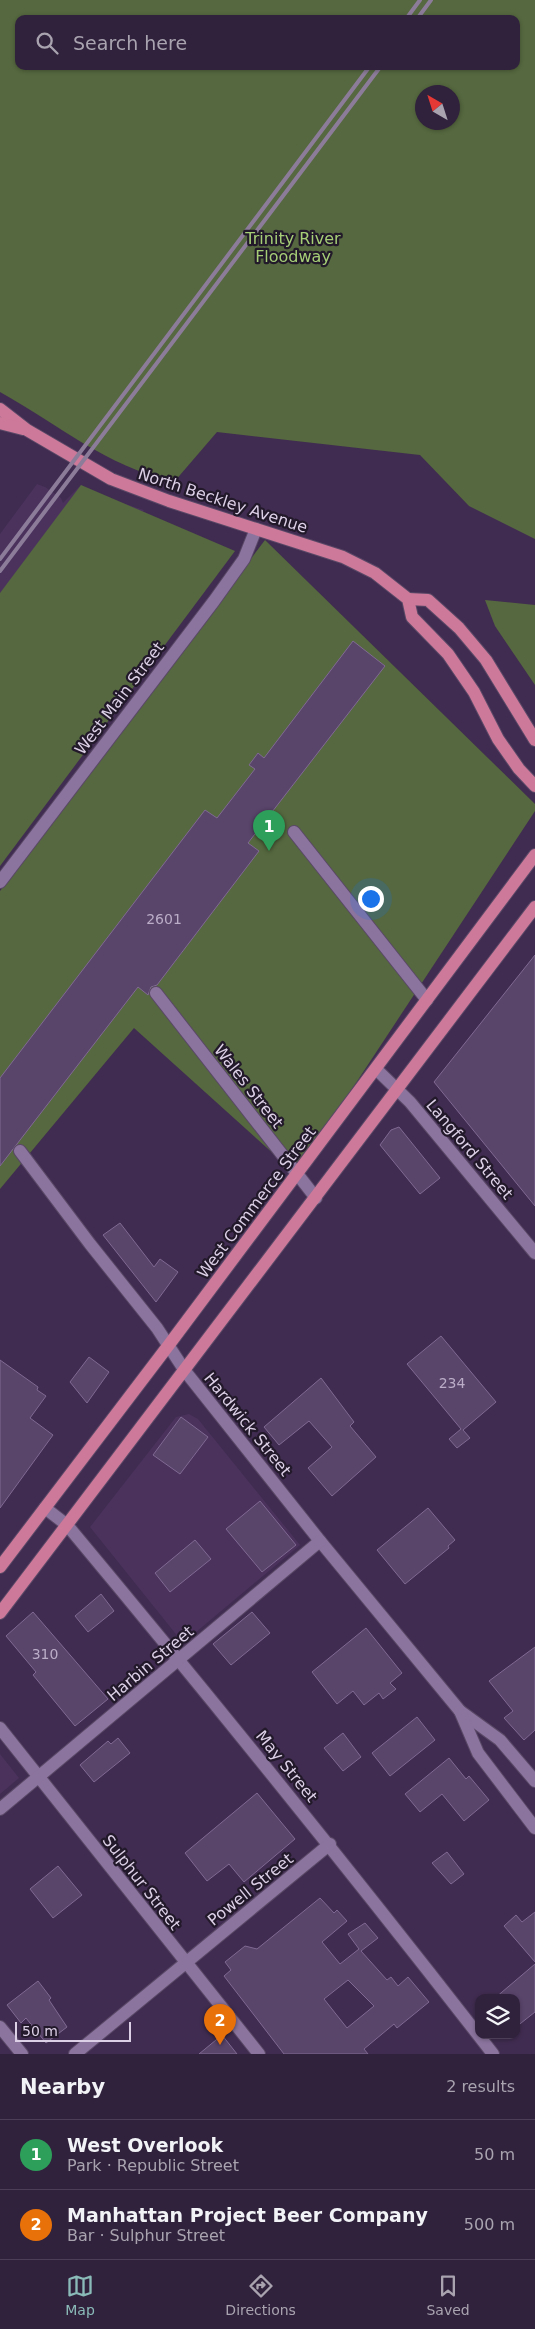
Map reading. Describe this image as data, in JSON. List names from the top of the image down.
{
  "streets": {
    "main road": ["North Beckley Avenue", "West Commerce Street"],
    "street": [
      "West Main Street",
      "Wales Street",
      "Langford Street",
      "Hardwick Street",
      "Harbin Street",
      "May Street",
      "Sulphur Street",
      "Powell Street"
    ]
  },
  "crossings": [
    ["North Beckley Avenue", "West Main Street"],
    ["Wales Street", "West Commerce Street"],
    ["Langford Street", "West Commerce Street"],
    ["West Commerce Street", "Hardwick Street"],
    ["West Commerce Street", "May Street"],
    ["Hardwick Street", "Harbin Street"],
    ["Harbin Street", "May Street"],
    ["Harbin Street", "Sulphur Street"],
    ["May Street", "Powell Street"],
    ["Sulphur Street", "Powell Street"]
  ],
  "parks": ["Trinity River Floodway"],
  "house_numbers": ["2601", "234", "310"],
  "scale_bar": "50 m",
  "north": "top left",
  "page": {
    "search": "Search here",
    "pins": ["1", "2"],
    "scale": "50 m",
    "heading": ["Nearby", "2 results"],
    "list": [
      {
        "mark": "1",
        "name": "West Overlook",
        "note": "Park · Republic Street",
        "value": "50 m"
      },
      {
        "mark": "2",
        "name": "Manhattan Project Beer Company",
        "note": "Bar · Sulphur Street",
        "value": "500 m"
      }
    ],
    "nav": ["Map", "Directions", "Saved"]
  }
}
